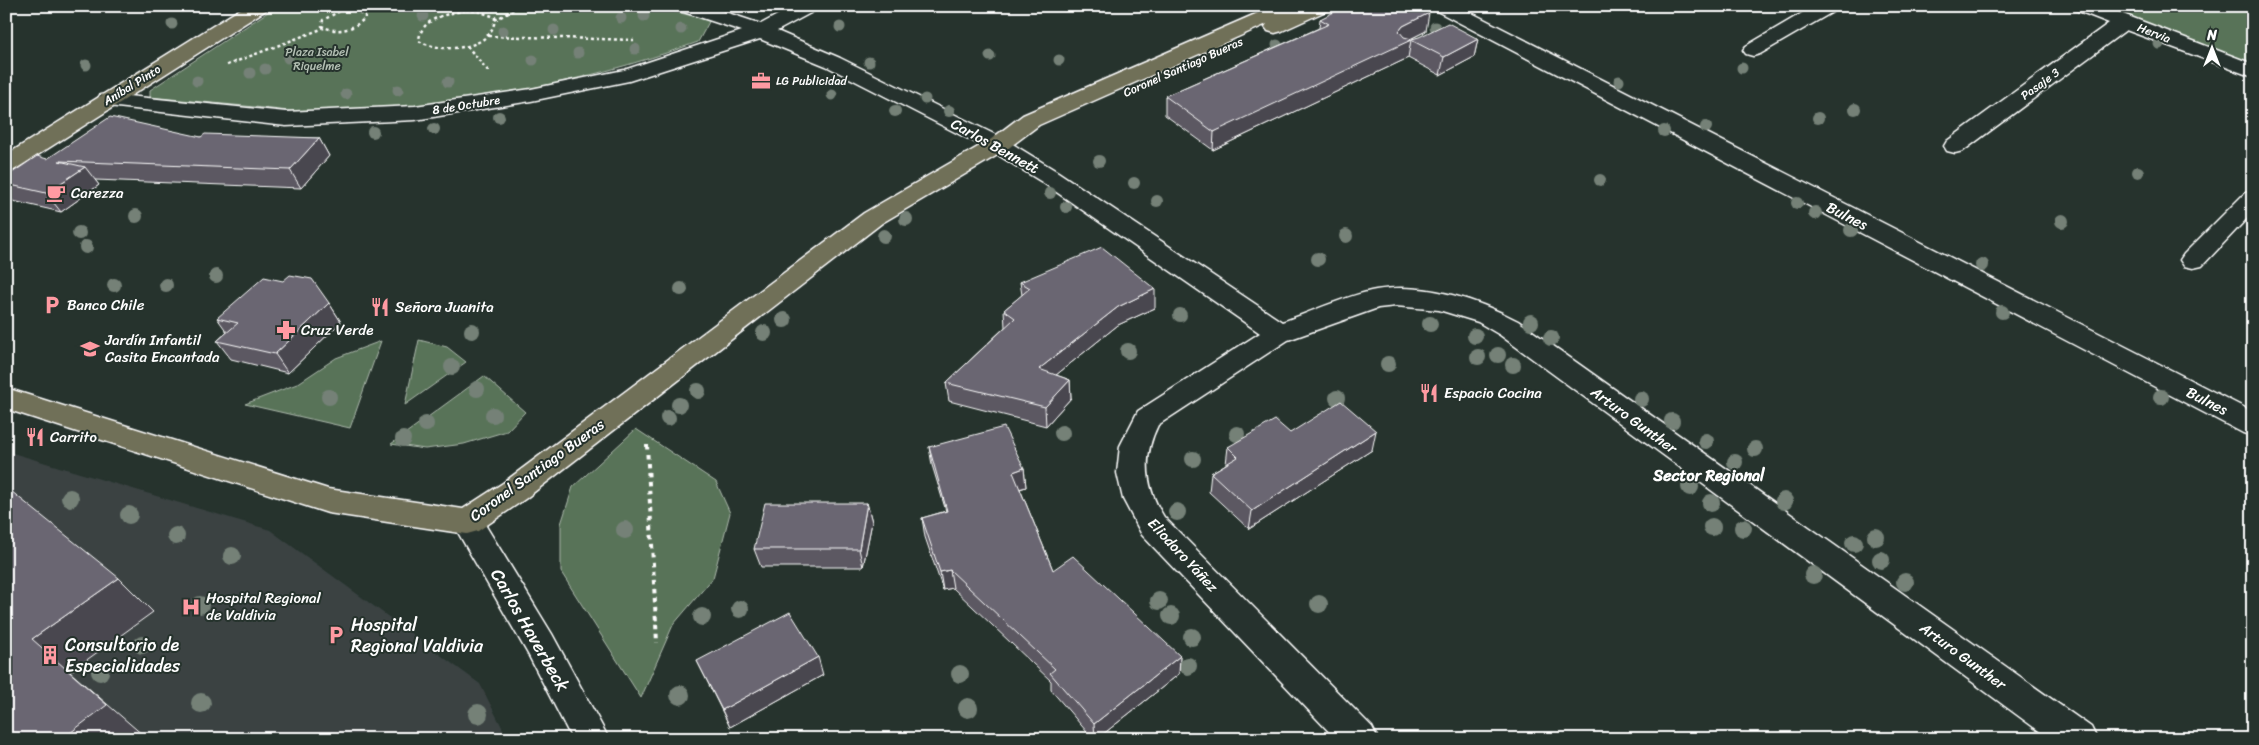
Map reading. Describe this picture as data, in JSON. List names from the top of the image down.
{
  "streets": {
    "main road": ["Coronel Santiago Bueras", "Aníbal Pinto"],
    "street": [
      "Hervia",
      "Pasaje 3",
      "8 de Octubre",
      "Carlos Bennett",
      "Bulnes",
      "Arturo Gunther",
      "Eliodoro Yáñez",
      "Carlos Haverbeck"
    ]
  },
  "crossings": [
    ["Hervia", "Pasaje 3"],
    ["Coronel Santiago Bueras", "Carlos Bennett"],
    ["Coronel Santiago Bueras", "Carlos Haverbeck"],
    ["Aníbal Pinto", "8 de Octubre"],
    ["8 de Octubre", "Carlos Bennett"],
    ["Carlos Bennett", "Arturo Gunther"],
    ["Carlos Bennett", "Eliodoro Yáñez"],
    ["Arturo Gunther", "Eliodoro Yáñez"]
  ],
  "districts": ["Sector Regional"],
  "parks": ["Plaza Isabel Riquelme"],
  "places": {
    "office": ["LG Publicidad"],
    "cafe": ["Carezza"],
    "parking": ["Banco Chile", "Hospital Regional Valdivia"],
    "restaurant": ["Señora Juanita", "Espacio Cocina", "Carrito"],
    "pharmacy": ["Cruz Verde"],
    "school or university": ["Jardín Infantil Casita Encantada"],
    "hospital": ["Hospital Regional de Valdivia"],
    "building": ["Consultorio de Especialidades"]
  },
  "north": "top"
}
